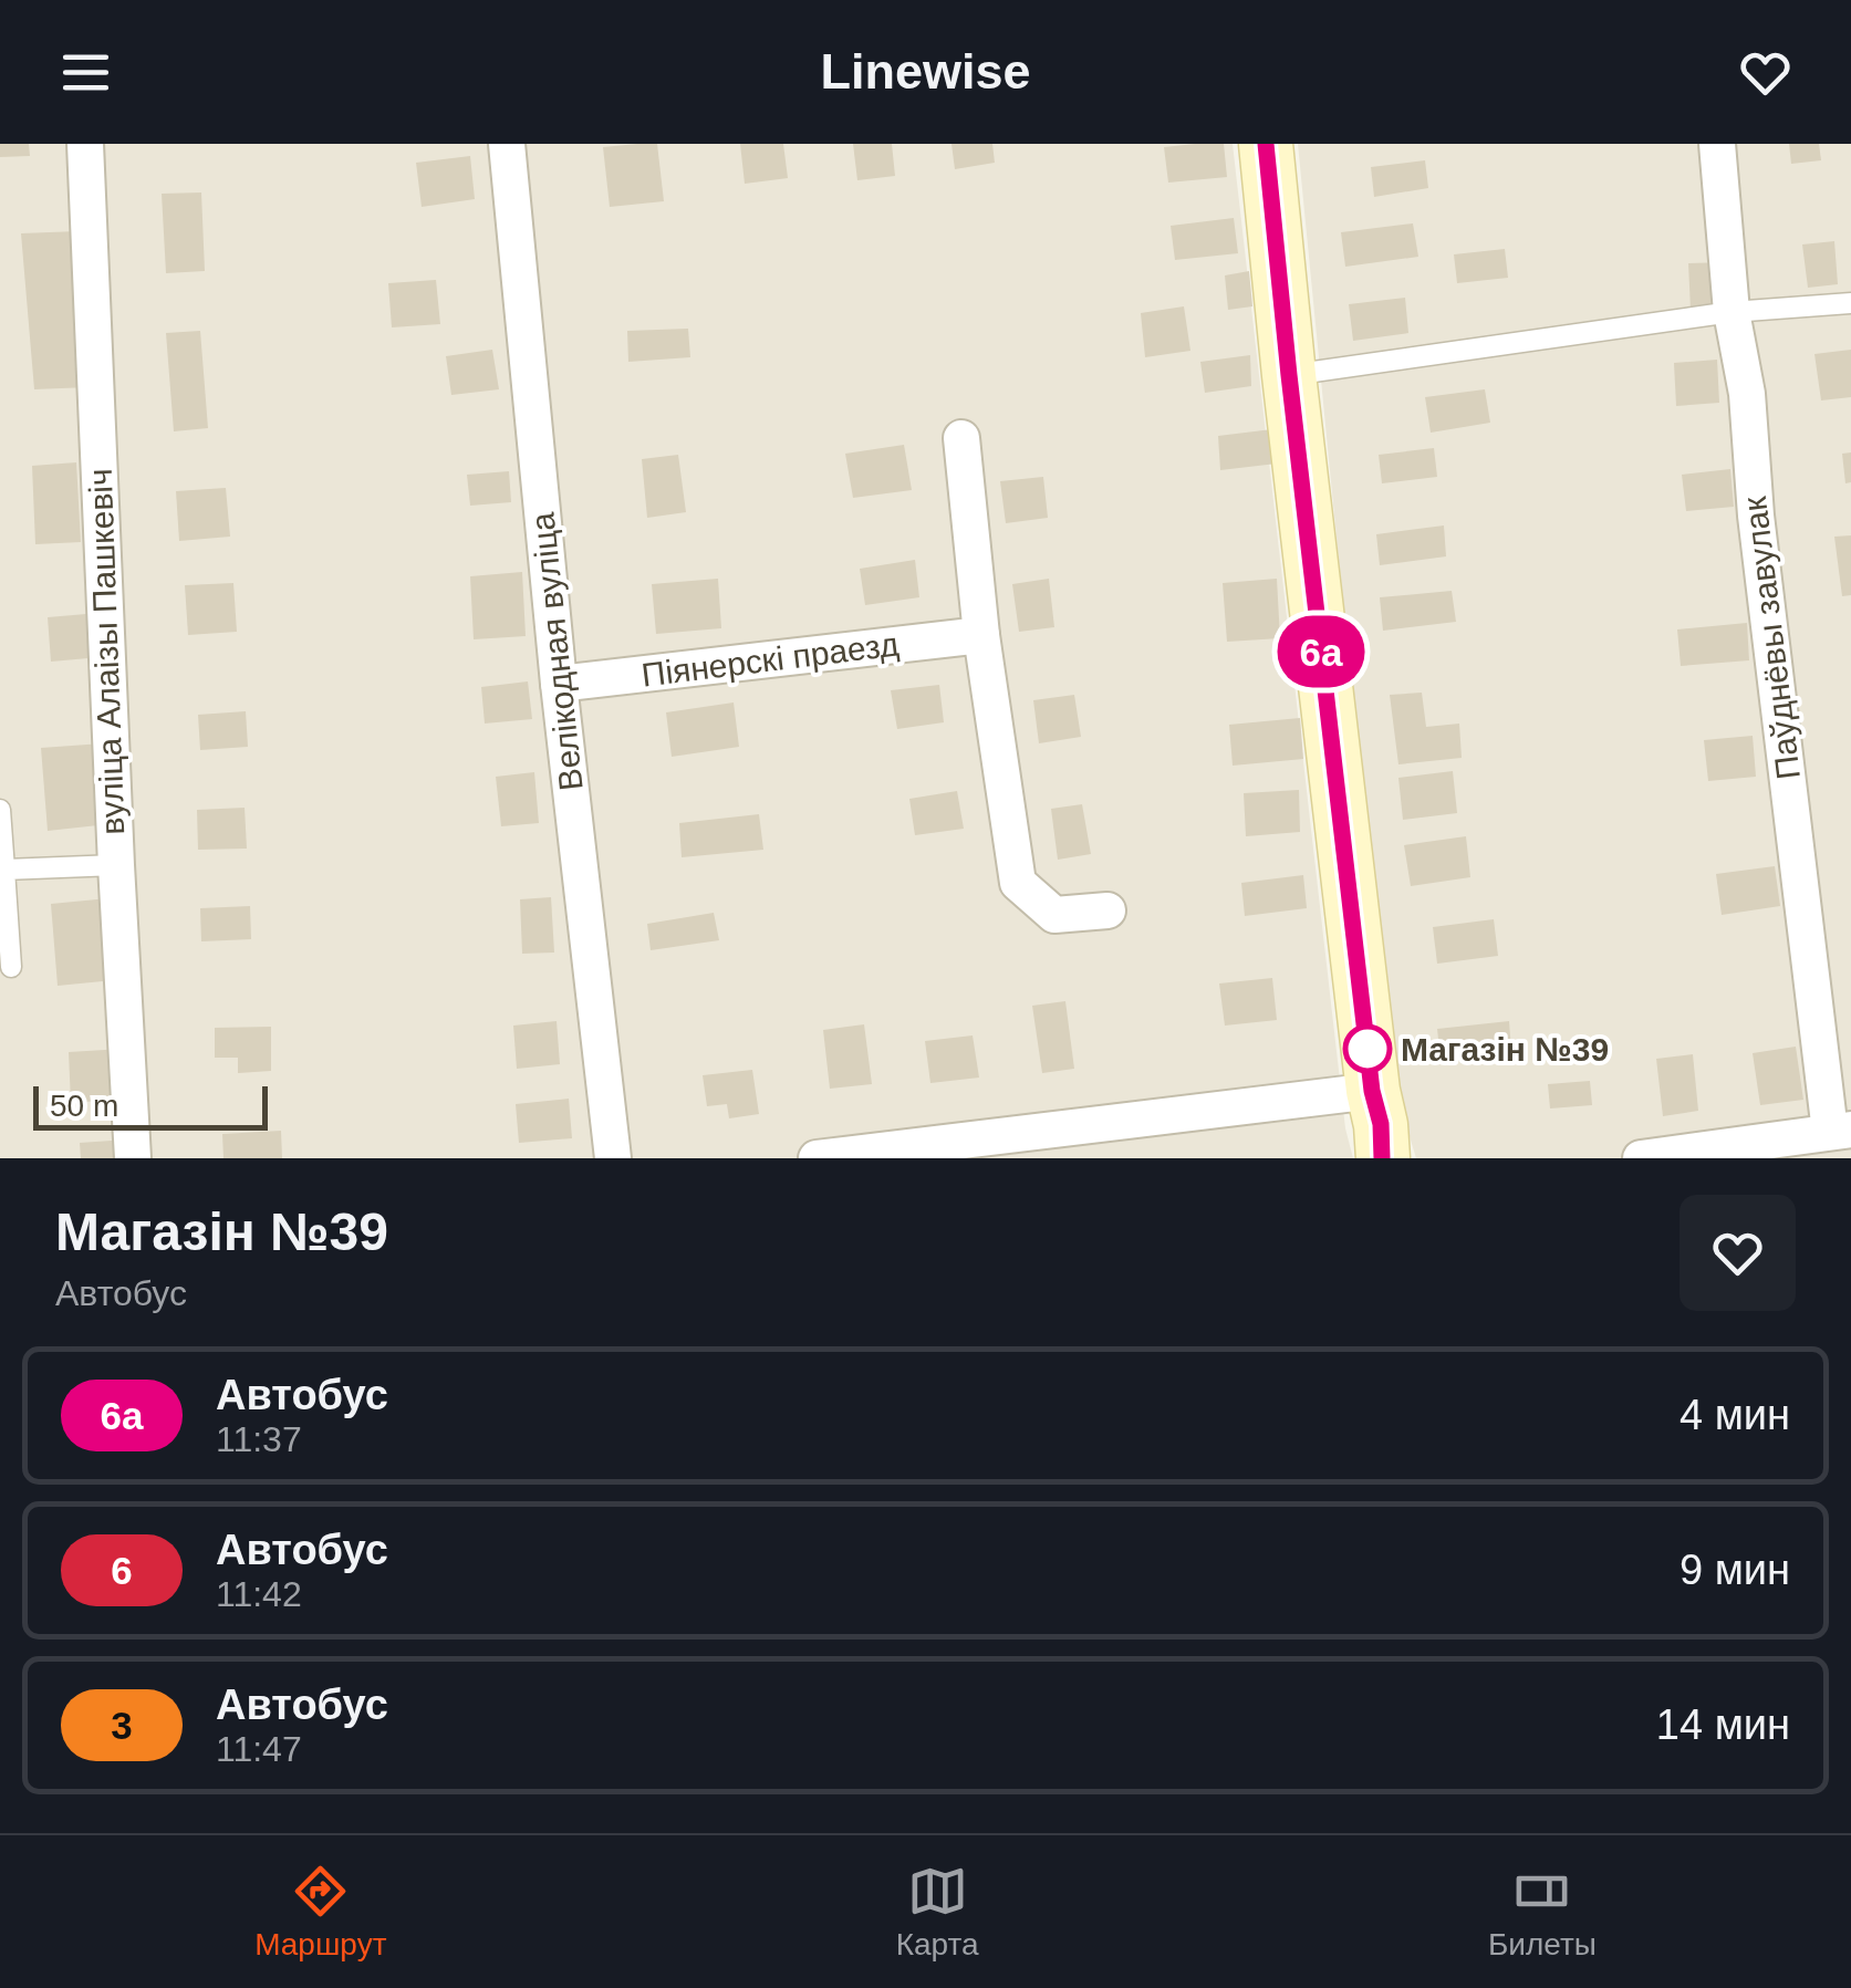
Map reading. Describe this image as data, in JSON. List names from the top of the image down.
{
  "streets": {
    "street": [
      "Паўднёвы завулак",
      "вуліца Алаізы Пашкевіч",
      "Велікодная вуліца",
      "Піянерскі праезд"
    ]
  },
  "crossings": [
    ["Велікодная вуліца", "Піянерскі праезд"]
  ],
  "places": ["Магазін №39"],
  "lines": ["bus line 6а"],
  "scale_bar": "50 m",
  "page": {
    "header": "Linewise",
    "on_map": "6а",
    "scale": "50 m",
    "heading": ["Магазін №39", "Автобус"],
    "list": [
      {
        "mark": "6а",
        "name": "Автобус",
        "note": "11:37",
        "value": "4 мин"
      },
      {
        "mark": "6",
        "name": "Автобус",
        "note": "11:42",
        "value": "9 мин"
      },
      {
        "mark": "3",
        "name": "Автобус",
        "note": "11:47",
        "value": "14 мин"
      }
    ],
    "tabs": ["Маршрут", "Карта", "Билеты"]
  }
}
